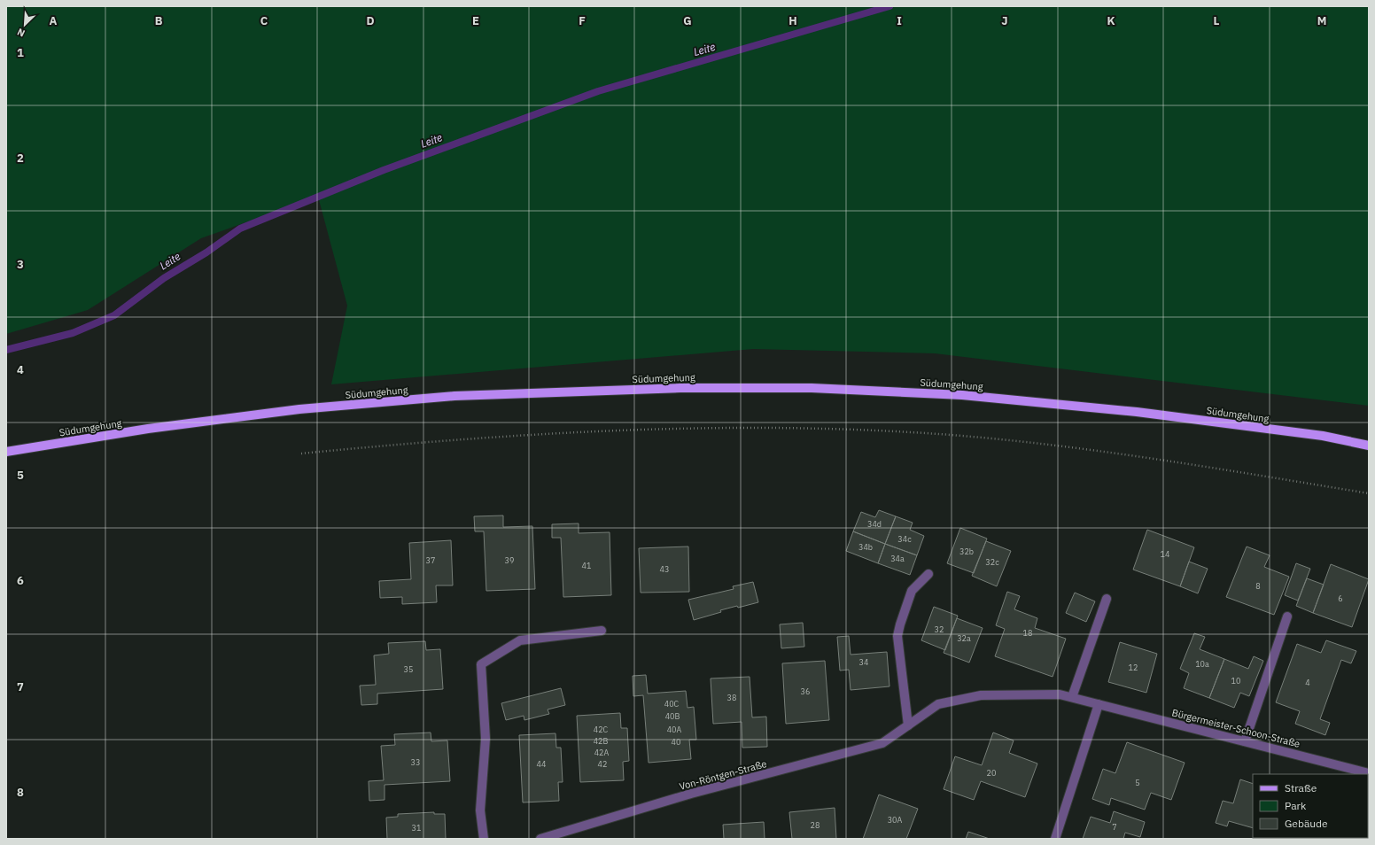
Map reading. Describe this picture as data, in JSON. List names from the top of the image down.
{
  "streets": {
    "main road": ["Südumgehung"],
    "street": ["Bürgermeister-Schoon-Straße", "Von-Röntgen-Straße"]
  },
  "crossings": [
    ["Bürgermeister-Schoon-Straße", "Von-Röntgen-Straße"]
  ],
  "water": ["Leite"],
  "house_numbers": [
    "34d",
    "34c",
    "34b",
    "32b",
    "14",
    "34a",
    "37",
    "39",
    "32c",
    "41",
    "43",
    "8",
    "6",
    "32",
    "18",
    "32a",
    "34",
    "10a",
    "12",
    "35",
    "10",
    "4",
    "36",
    "38",
    "40C",
    "40B",
    "42C",
    "40A",
    "42B",
    "40",
    "42A",
    "33",
    "44",
    "42",
    "20",
    "5",
    "30A",
    "28",
    "7",
    "31"
  ],
  "legend": ["Straße", "Park", "Gebäude"],
  "north": "bottom left",
  "grid": {
    "columns": [
      "A",
      "B",
      "C",
      "D",
      "E",
      "F",
      "G",
      "H",
      "I",
      "J",
      "K",
      "L",
      "M"
    ],
    "rows": [
      "1",
      "2",
      "3",
      "4",
      "5",
      "6",
      "7",
      "8"
    ]
  }
}
